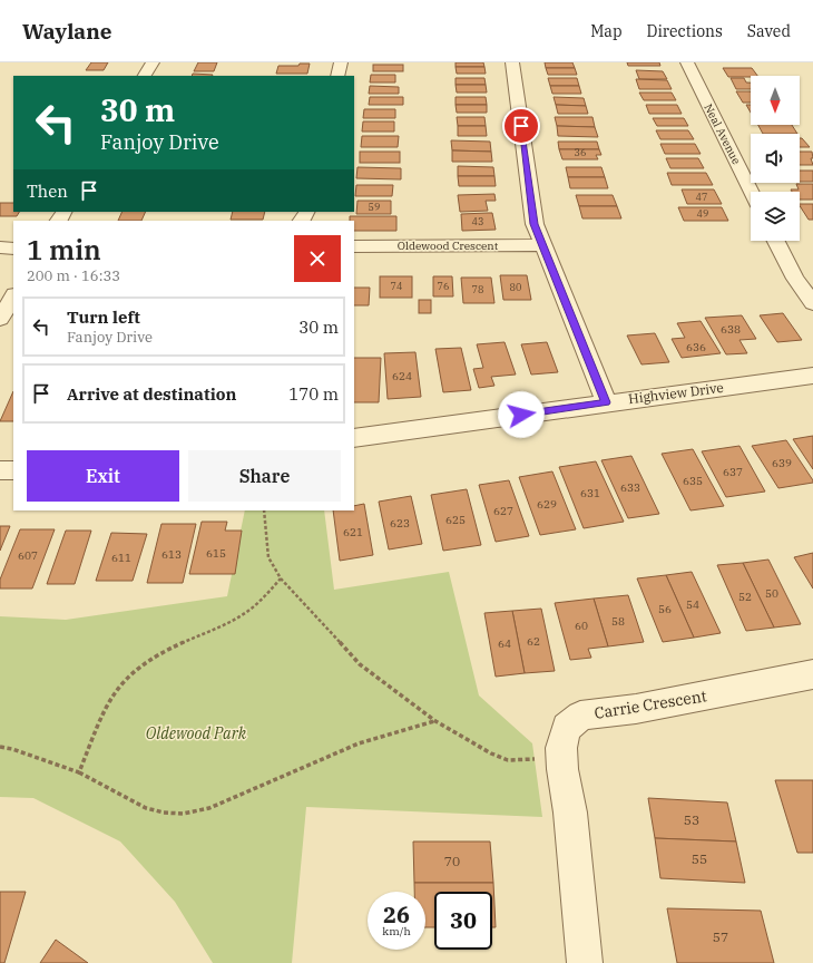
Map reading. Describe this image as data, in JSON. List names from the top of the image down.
{
  "streets": {
    "street": [
      "Neal Avenue",
      "Oldewood Crescent",
      "Highview Drive",
      "Carrie Crescent"
    ]
  },
  "parks": ["Oldewood Park"],
  "house_numbers": [
    "36",
    "47",
    "59",
    "49",
    "43",
    "74",
    "76",
    "80",
    "78",
    "638",
    "636",
    "624",
    "639",
    "637",
    "635",
    "633",
    "631",
    "629",
    "627",
    "625",
    "623",
    "621",
    "615",
    "613",
    "607",
    "611",
    "50",
    "52",
    "54",
    "56",
    "58",
    "60",
    "62",
    "64",
    "53",
    "55",
    "70",
    "57"
  ],
  "north": "bottom",
  "page": {
    "header": "Waylane",
    "nav": ["Map", "Directions", "Saved"],
    "turn": ["30 m", "Fanjoy Drive"],
    "then": "Then",
    "heading": ["1 min", "200 m · 16:33"],
    "list": [
      {
        "name": "Turn left",
        "note": "Fanjoy Drive",
        "value": "30 m"
      },
      {
        "name": "Arrive at destination",
        "value": "170 m"
      }
    ],
    "buttons": ["Exit", "Share"],
    "speed": "26 km/h",
    "limit": "30"
  }
}
